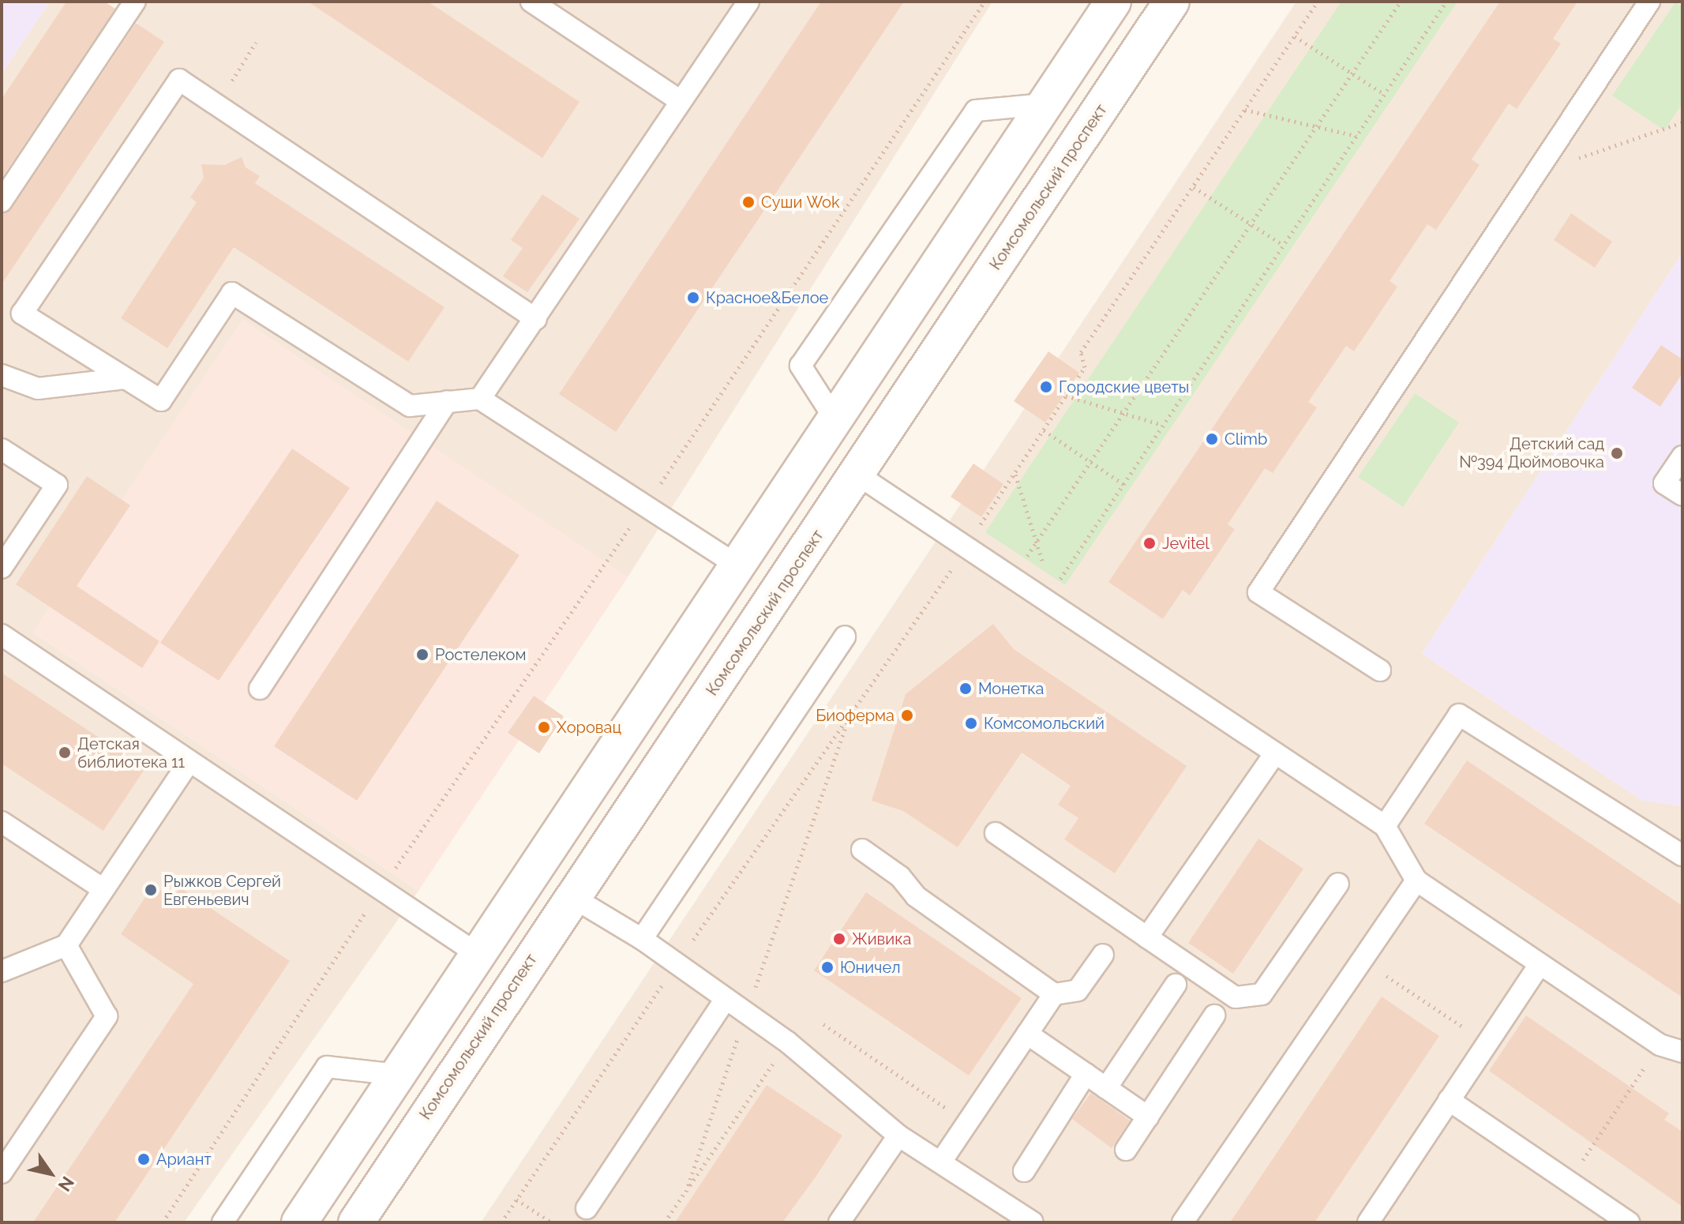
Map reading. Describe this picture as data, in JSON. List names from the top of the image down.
{
  "streets": {
    "main road": ["Комсомольский проспект"]
  },
  "places": [
    "Суши Wok",
    "Красное&Белое",
    "Городские цветы",
    "Climb",
    "Детский сад №394 Дюймовочка",
    "Jevitel",
    "Ростелеком",
    "Монетка",
    "Биоферма",
    "Комсомольский",
    "Хоровац",
    "Детская библиотека 11",
    "Рыжков Сергей Евгеньевич",
    "Живика",
    "Юничел",
    "Ариант"
  ],
  "north": "bottom right"
}
